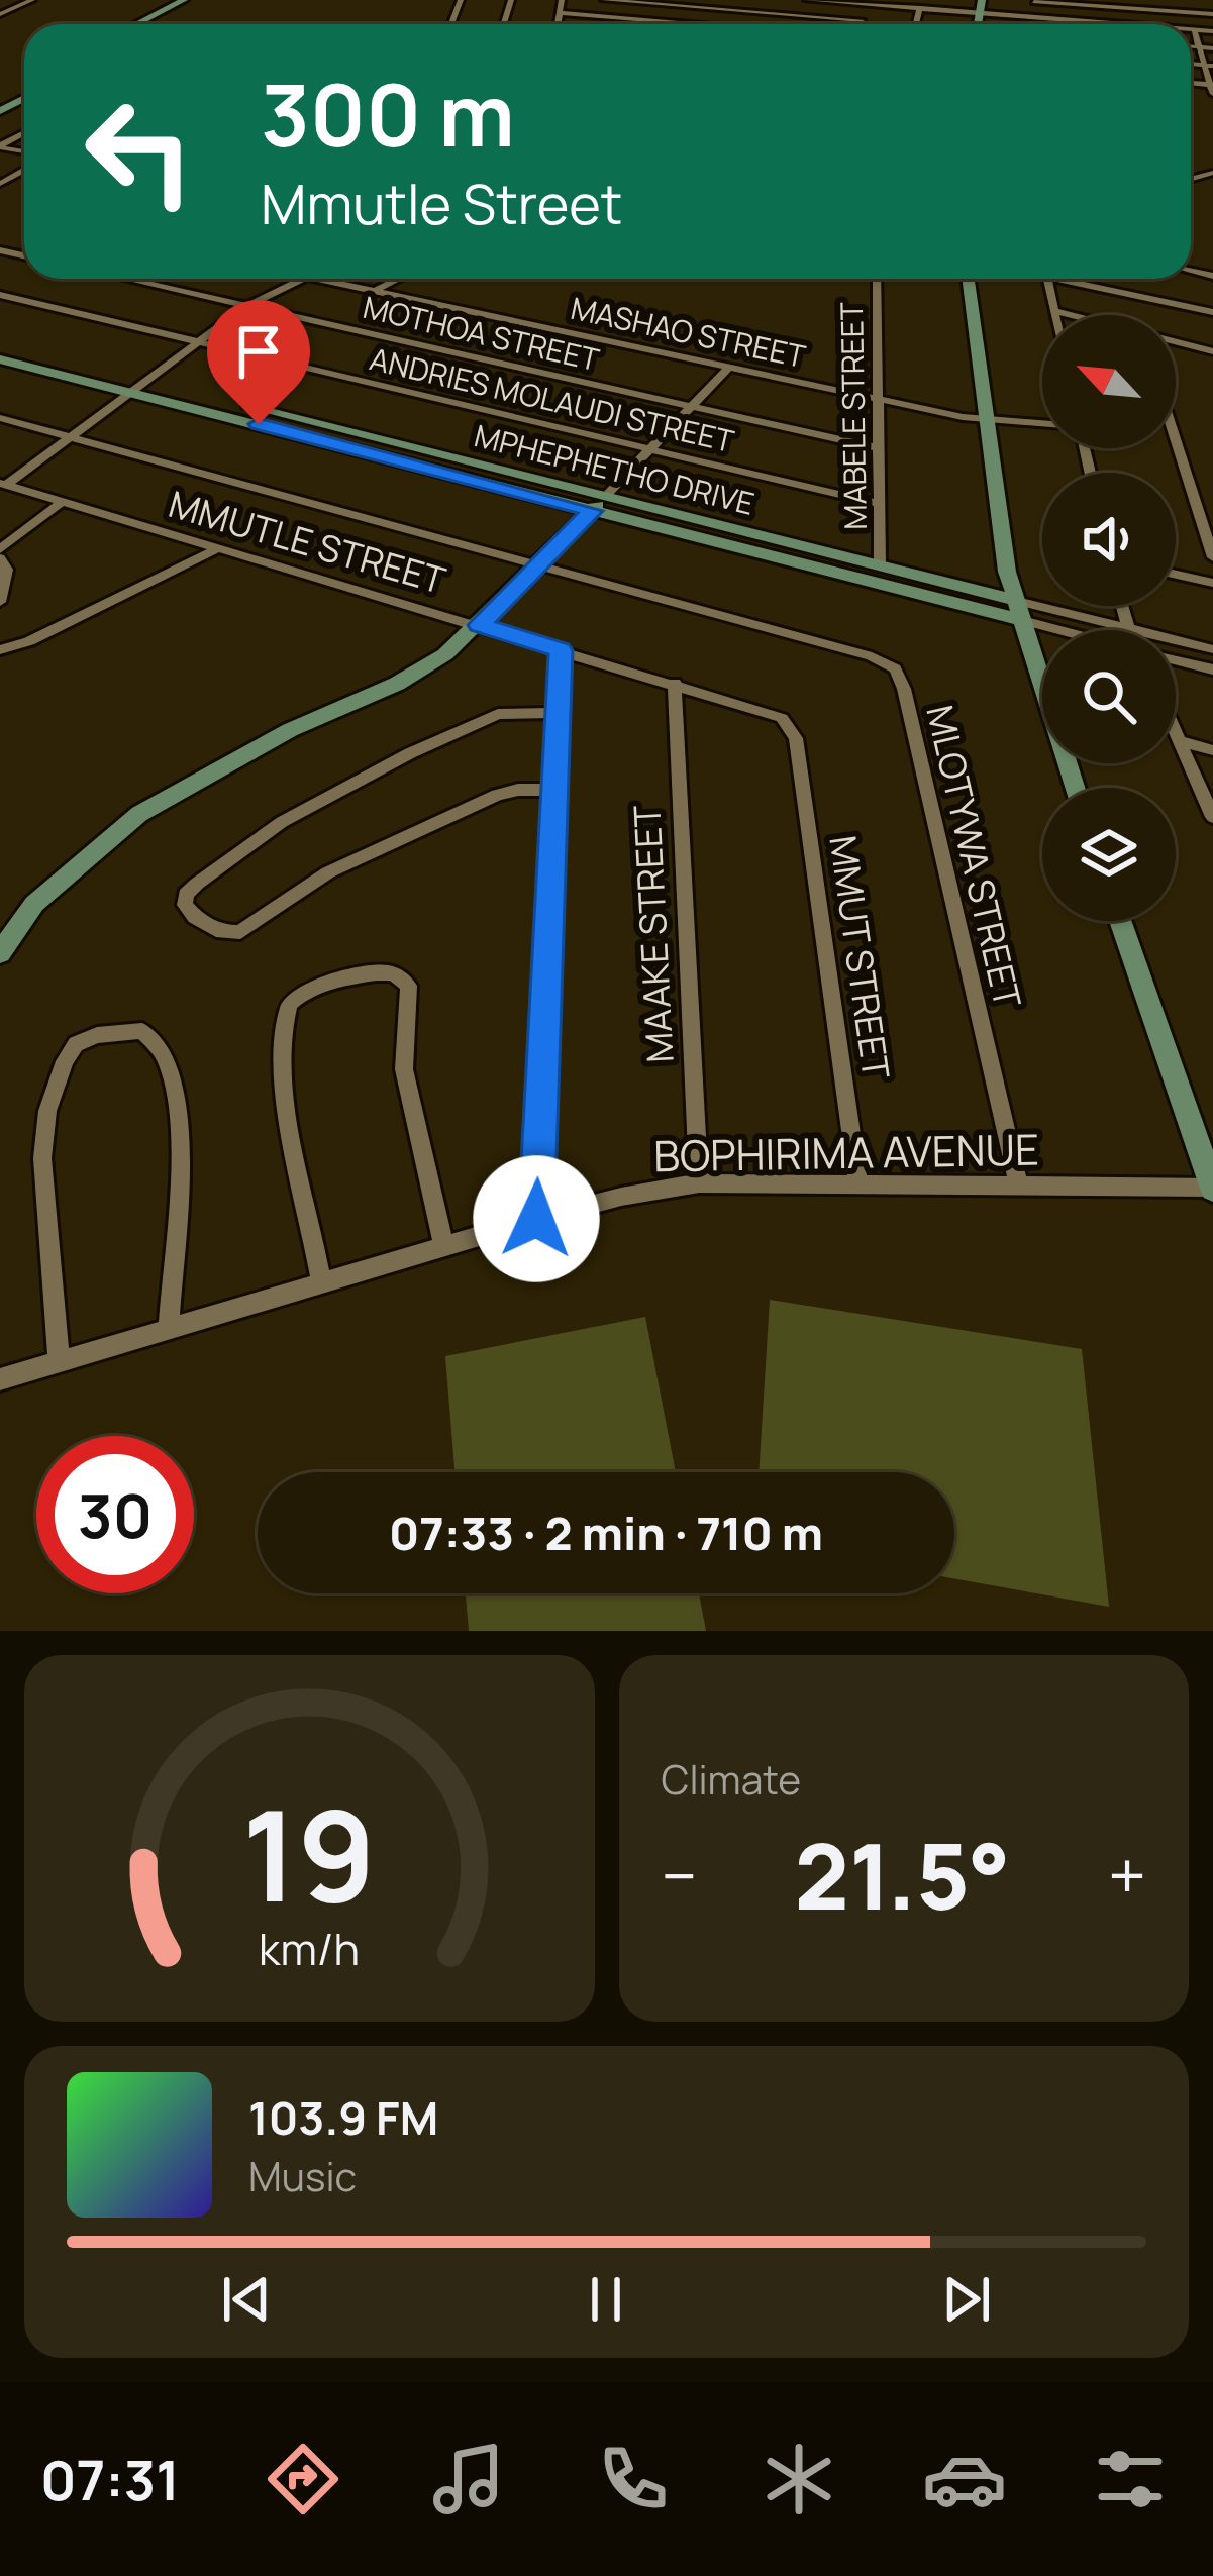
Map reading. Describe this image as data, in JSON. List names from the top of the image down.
{
  "streets": {
    "street": [
      "MASHAO STREET",
      "MOTHOA STREET",
      "ANDRIES MOLAUDI STREET",
      "MABELE STREET",
      "MPHEPHETHO DRIVE",
      "MMUTLE STREET",
      "MLOTYWA STREET",
      "MAAKE STREET",
      "MMUT STREET",
      "BOPHIRIMA AVENUE"
    ]
  },
  "crossings": [
    ["MASHAO STREET", "MABELE STREET"],
    ["MOTHOA STREET", "MABELE STREET"],
    ["ANDRIES MOLAUDI STREET", "MABELE STREET"],
    ["MABELE STREET", "MPHEPHETHO DRIVE"],
    ["MMUTLE STREET", "MAAKE STREET"],
    ["MMUTLE STREET", "MMUT STREET"],
    ["MLOTYWA STREET", "BOPHIRIMA AVENUE"],
    ["MAAKE STREET", "BOPHIRIMA AVENUE"],
    ["MMUT STREET", "BOPHIRIMA AVENUE"]
  ],
  "north": "top left",
  "page": {
    "turn": ["300 m", "Mmutle Street"],
    "limit": "30",
    "trip": "07:33 · 2 min · 710 m",
    "tile": "Climate",
    "heat": ["−", "21.5°", "+"],
    "song": ["103.9 FM", "Music"],
    "tabs": "07:31",
    "gauge": ["19", "km/h"]
  }
}
